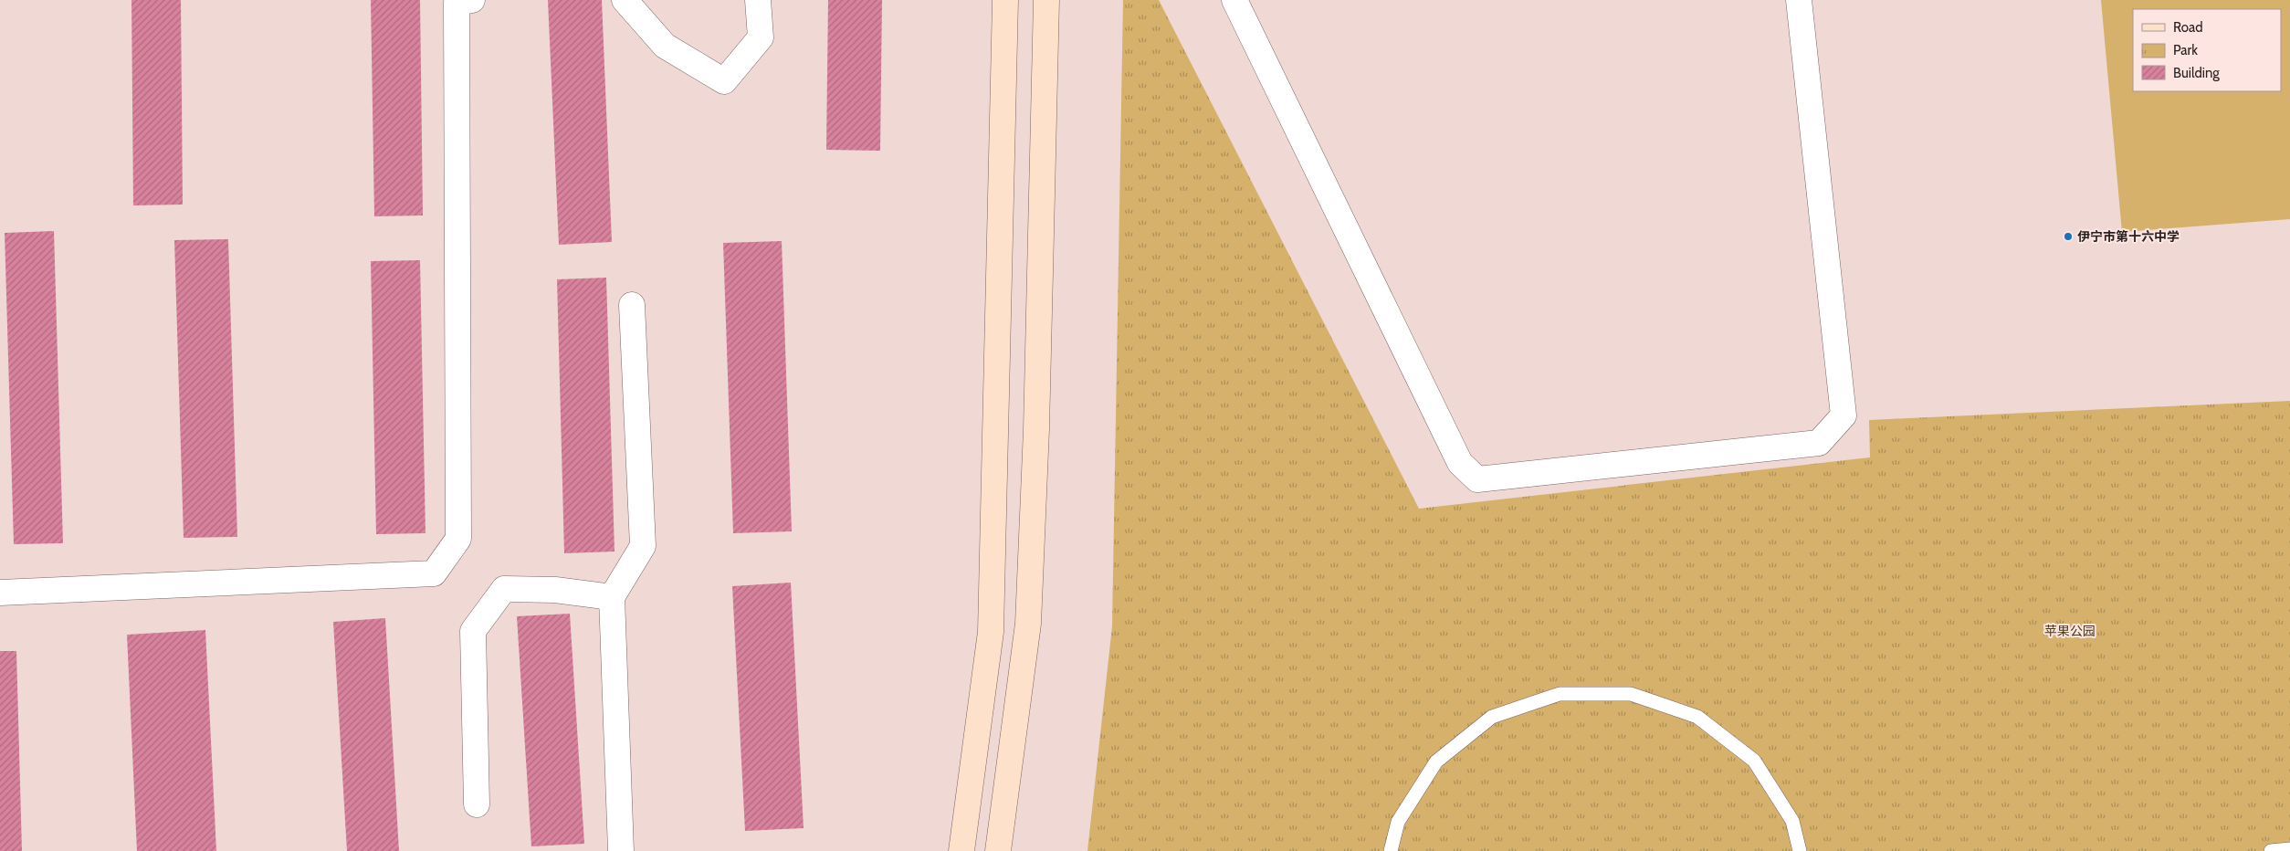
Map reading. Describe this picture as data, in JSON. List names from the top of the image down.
{
  "parks": ["苹果公园"],
  "places": ["伊宁市第十六中学"],
  "legend": ["Road", "Park", "Building"]
}
